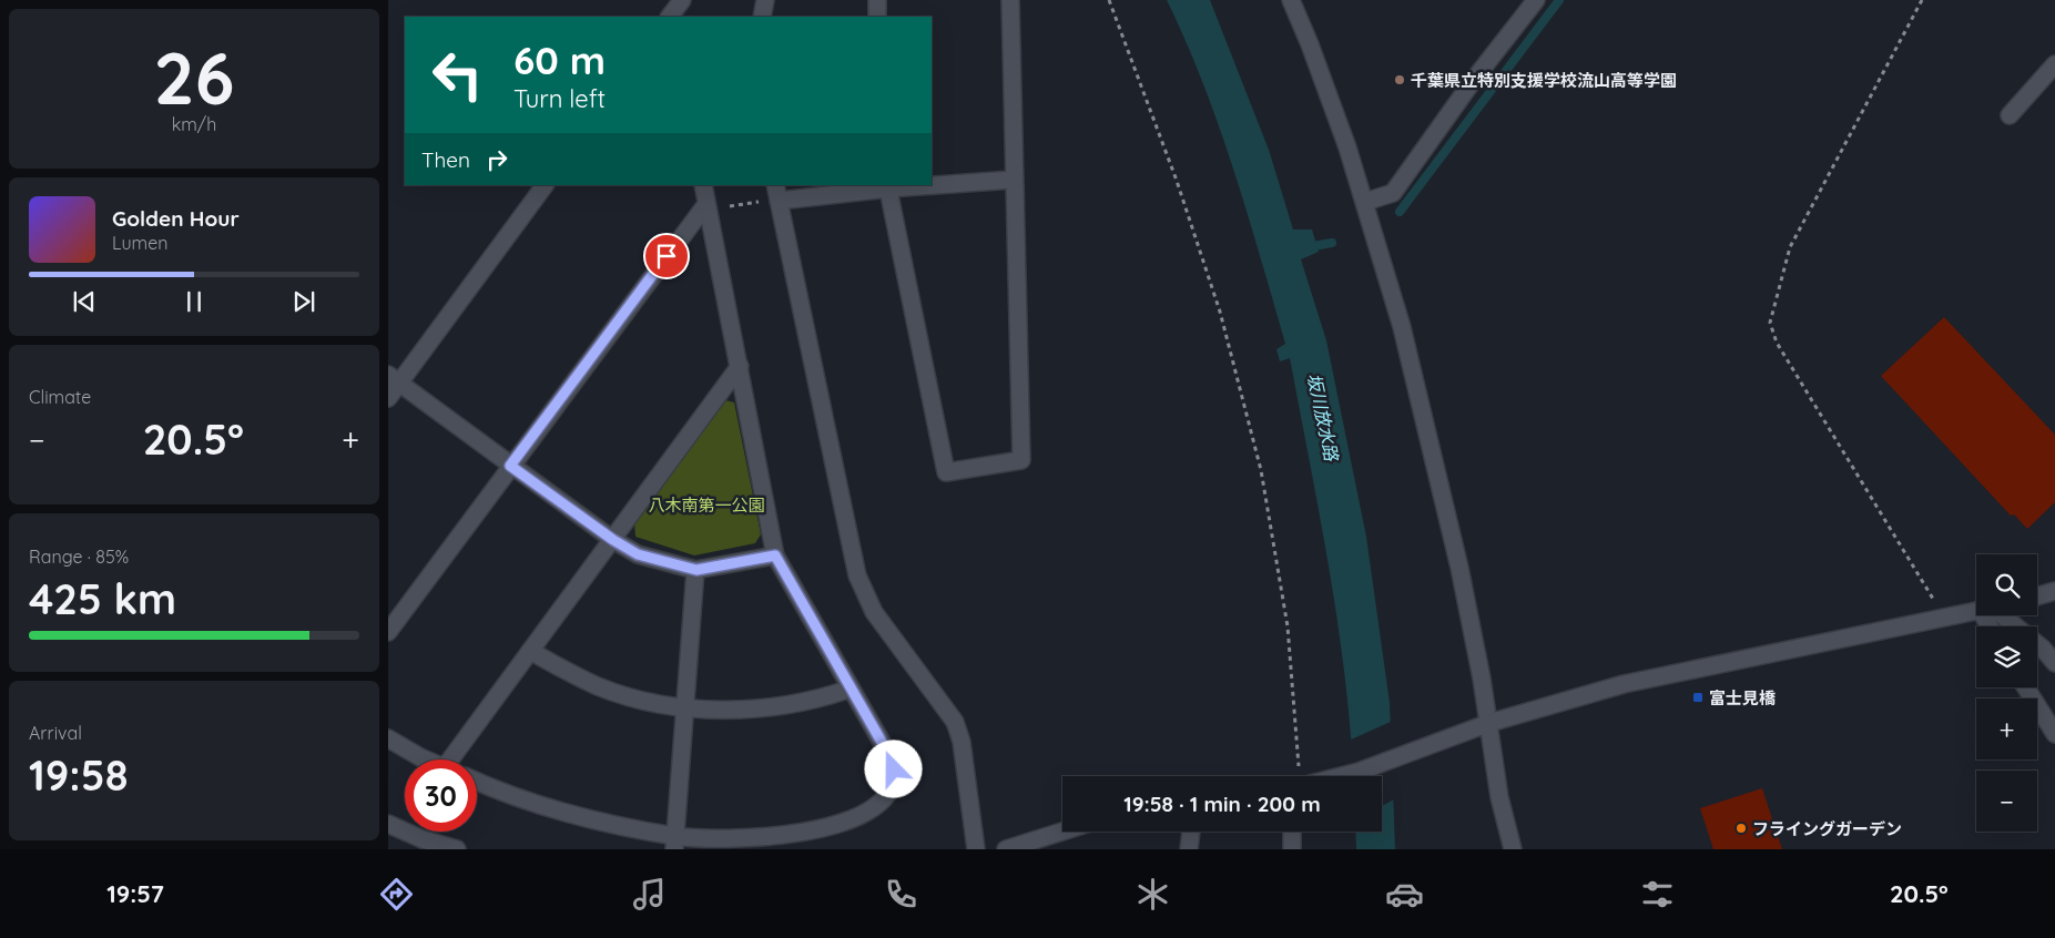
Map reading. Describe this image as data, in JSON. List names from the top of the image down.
{
  "water": ["坂川放水路"],
  "parks": ["八木南第一公園"],
  "places": {
    "other": ["千葉県立特別支援学校流山高等学園", "フライングガーデン"],
    "transit": ["富士見橋"]
  },
  "page": {
    "tile": [
      ["26", "km/h"],
      "Climate",
      ["Range · 85%", "425 km"],
      ["Arrival", "19:58"]
    ],
    "turn": ["60 m", "Turn left"],
    "then": "Then",
    "song": ["Golden Hour", "Lumen"],
    "heat": ["−", "20.5°", "+"],
    "map_buttons": ["+", "−"],
    "limit": "30",
    "trip": "19:58 · 1 min · 200 m",
    "tabs": ["19:57", "20.5°"]
  }
}
